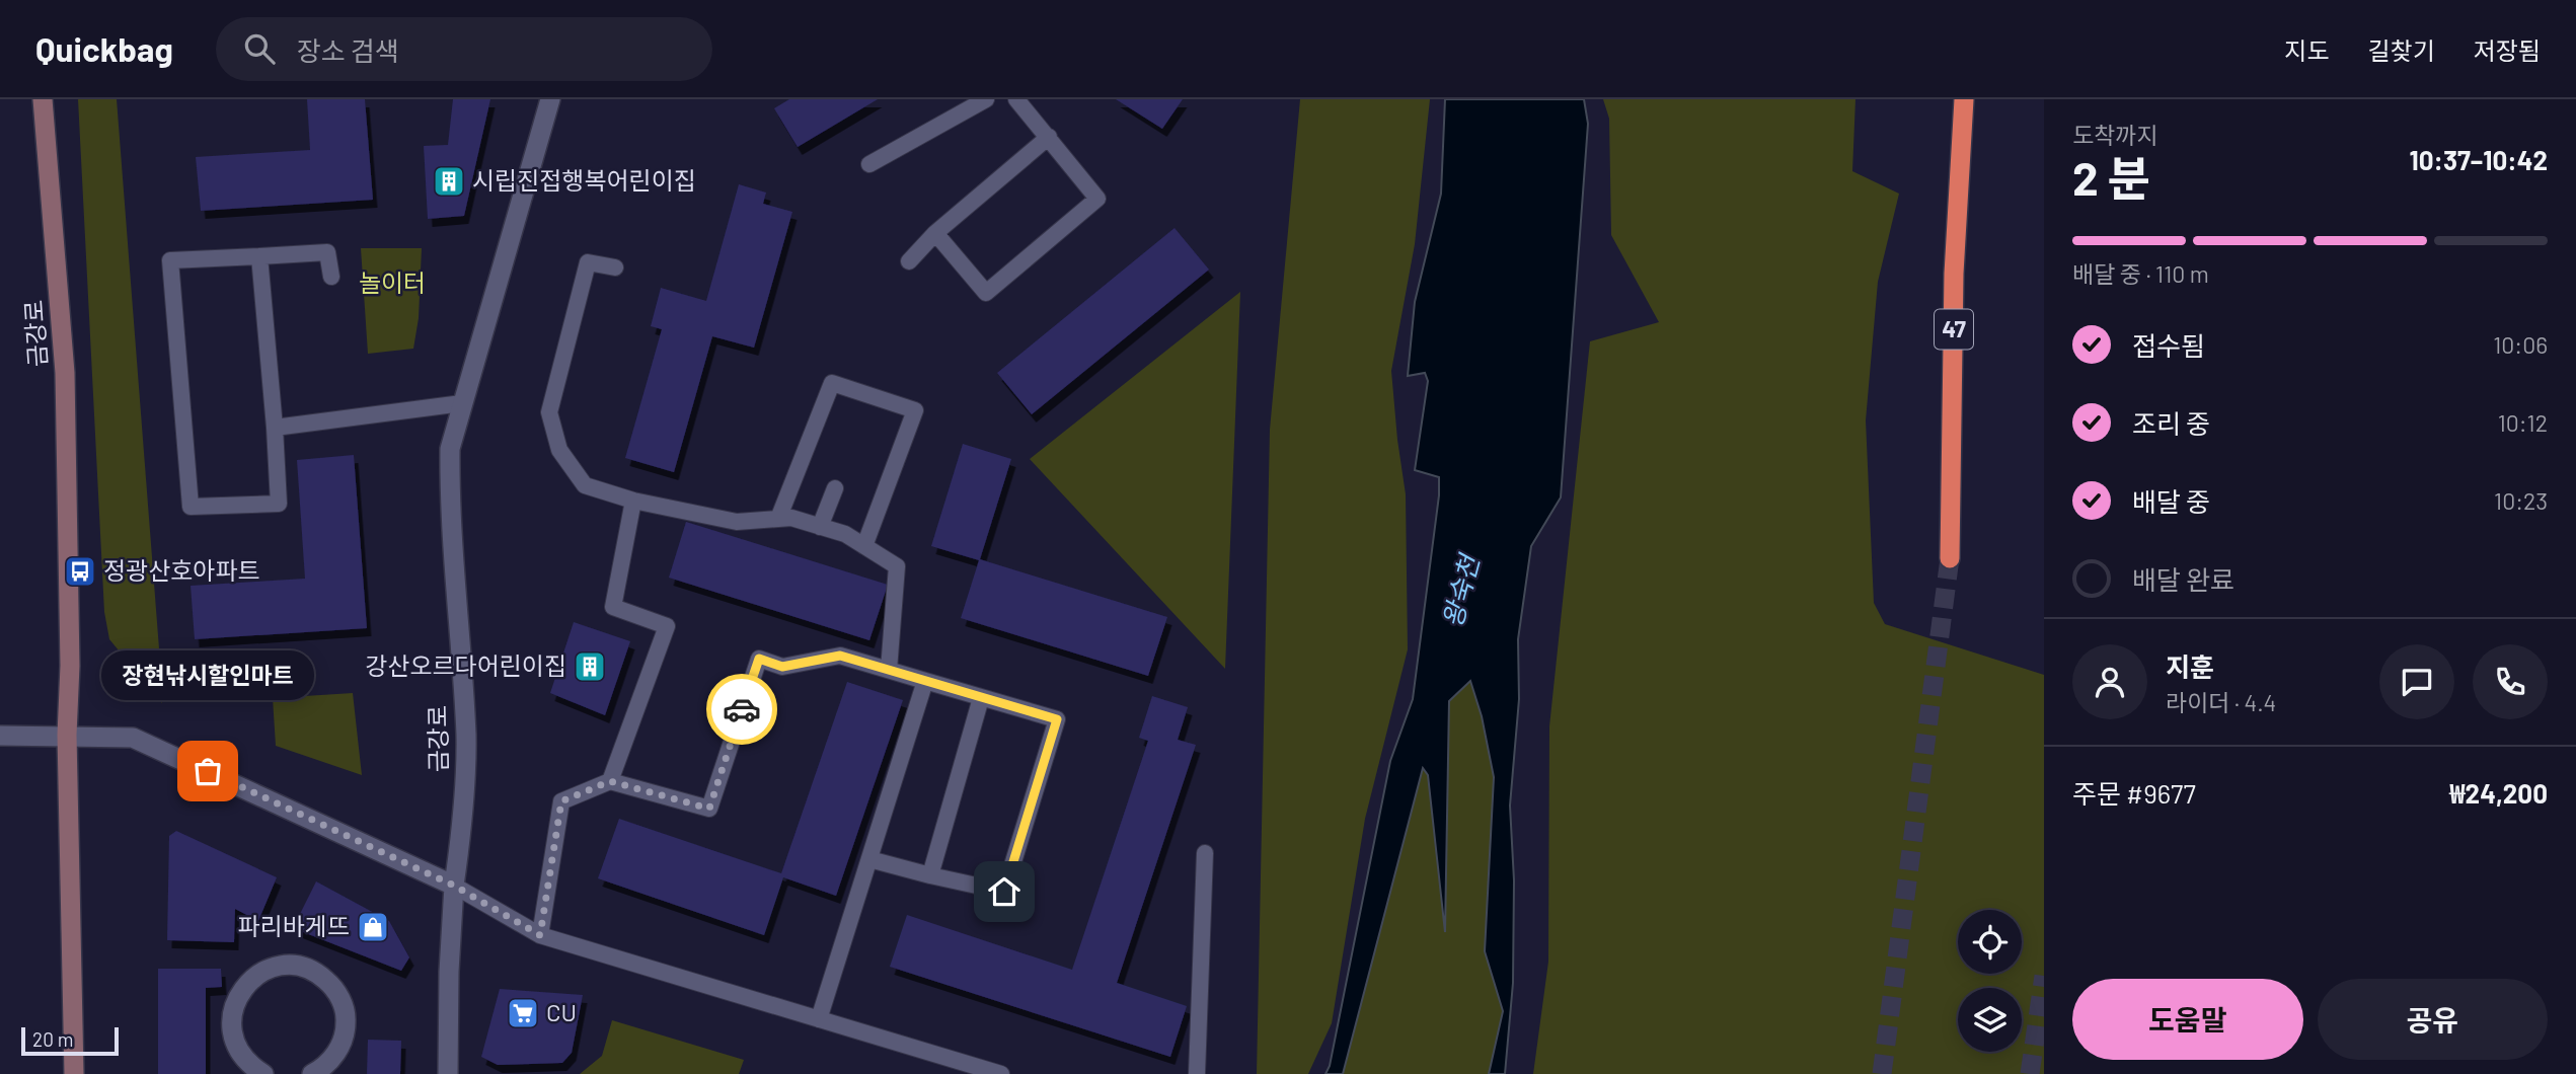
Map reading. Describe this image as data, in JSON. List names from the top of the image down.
{
  "streets": {
    "highway": ["47"],
    "main road": ["금강로"]
  },
  "water": ["왕숙천"],
  "parks": ["놀이터"],
  "places": {
    "building": ["시립진접행복어린이집", "강산오르다어린이집"],
    "bus stop": ["정광산호아파트"],
    "other": ["장현낚시할인마트"],
    "shop": ["파리바게뜨"],
    "supermarket": ["CU"]
  },
  "scale_bar": "20 m",
  "page": {
    "header": "Quickbag",
    "search": "장소 검색",
    "nav": ["지도", "길찾기", "저장됨"],
    "heading": ["2 분", "도착까지", "10:37–10:42"],
    "panel": [
      "지훈",
      "라이더 · 4.4",
      "주문 #9677",
      "₩24,200"
    ],
    "bar": "배달 중 · 110 m",
    "list": [
      ["접수됨", "10:06"],
      ["조리 중", "10:12"],
      ["배달 중", "10:23"],
      "배달 완료"
    ],
    "bubble": "장현낚시할인마트",
    "buttons": ["도움말", "공유"],
    "scale": "20 m"
  }
}
